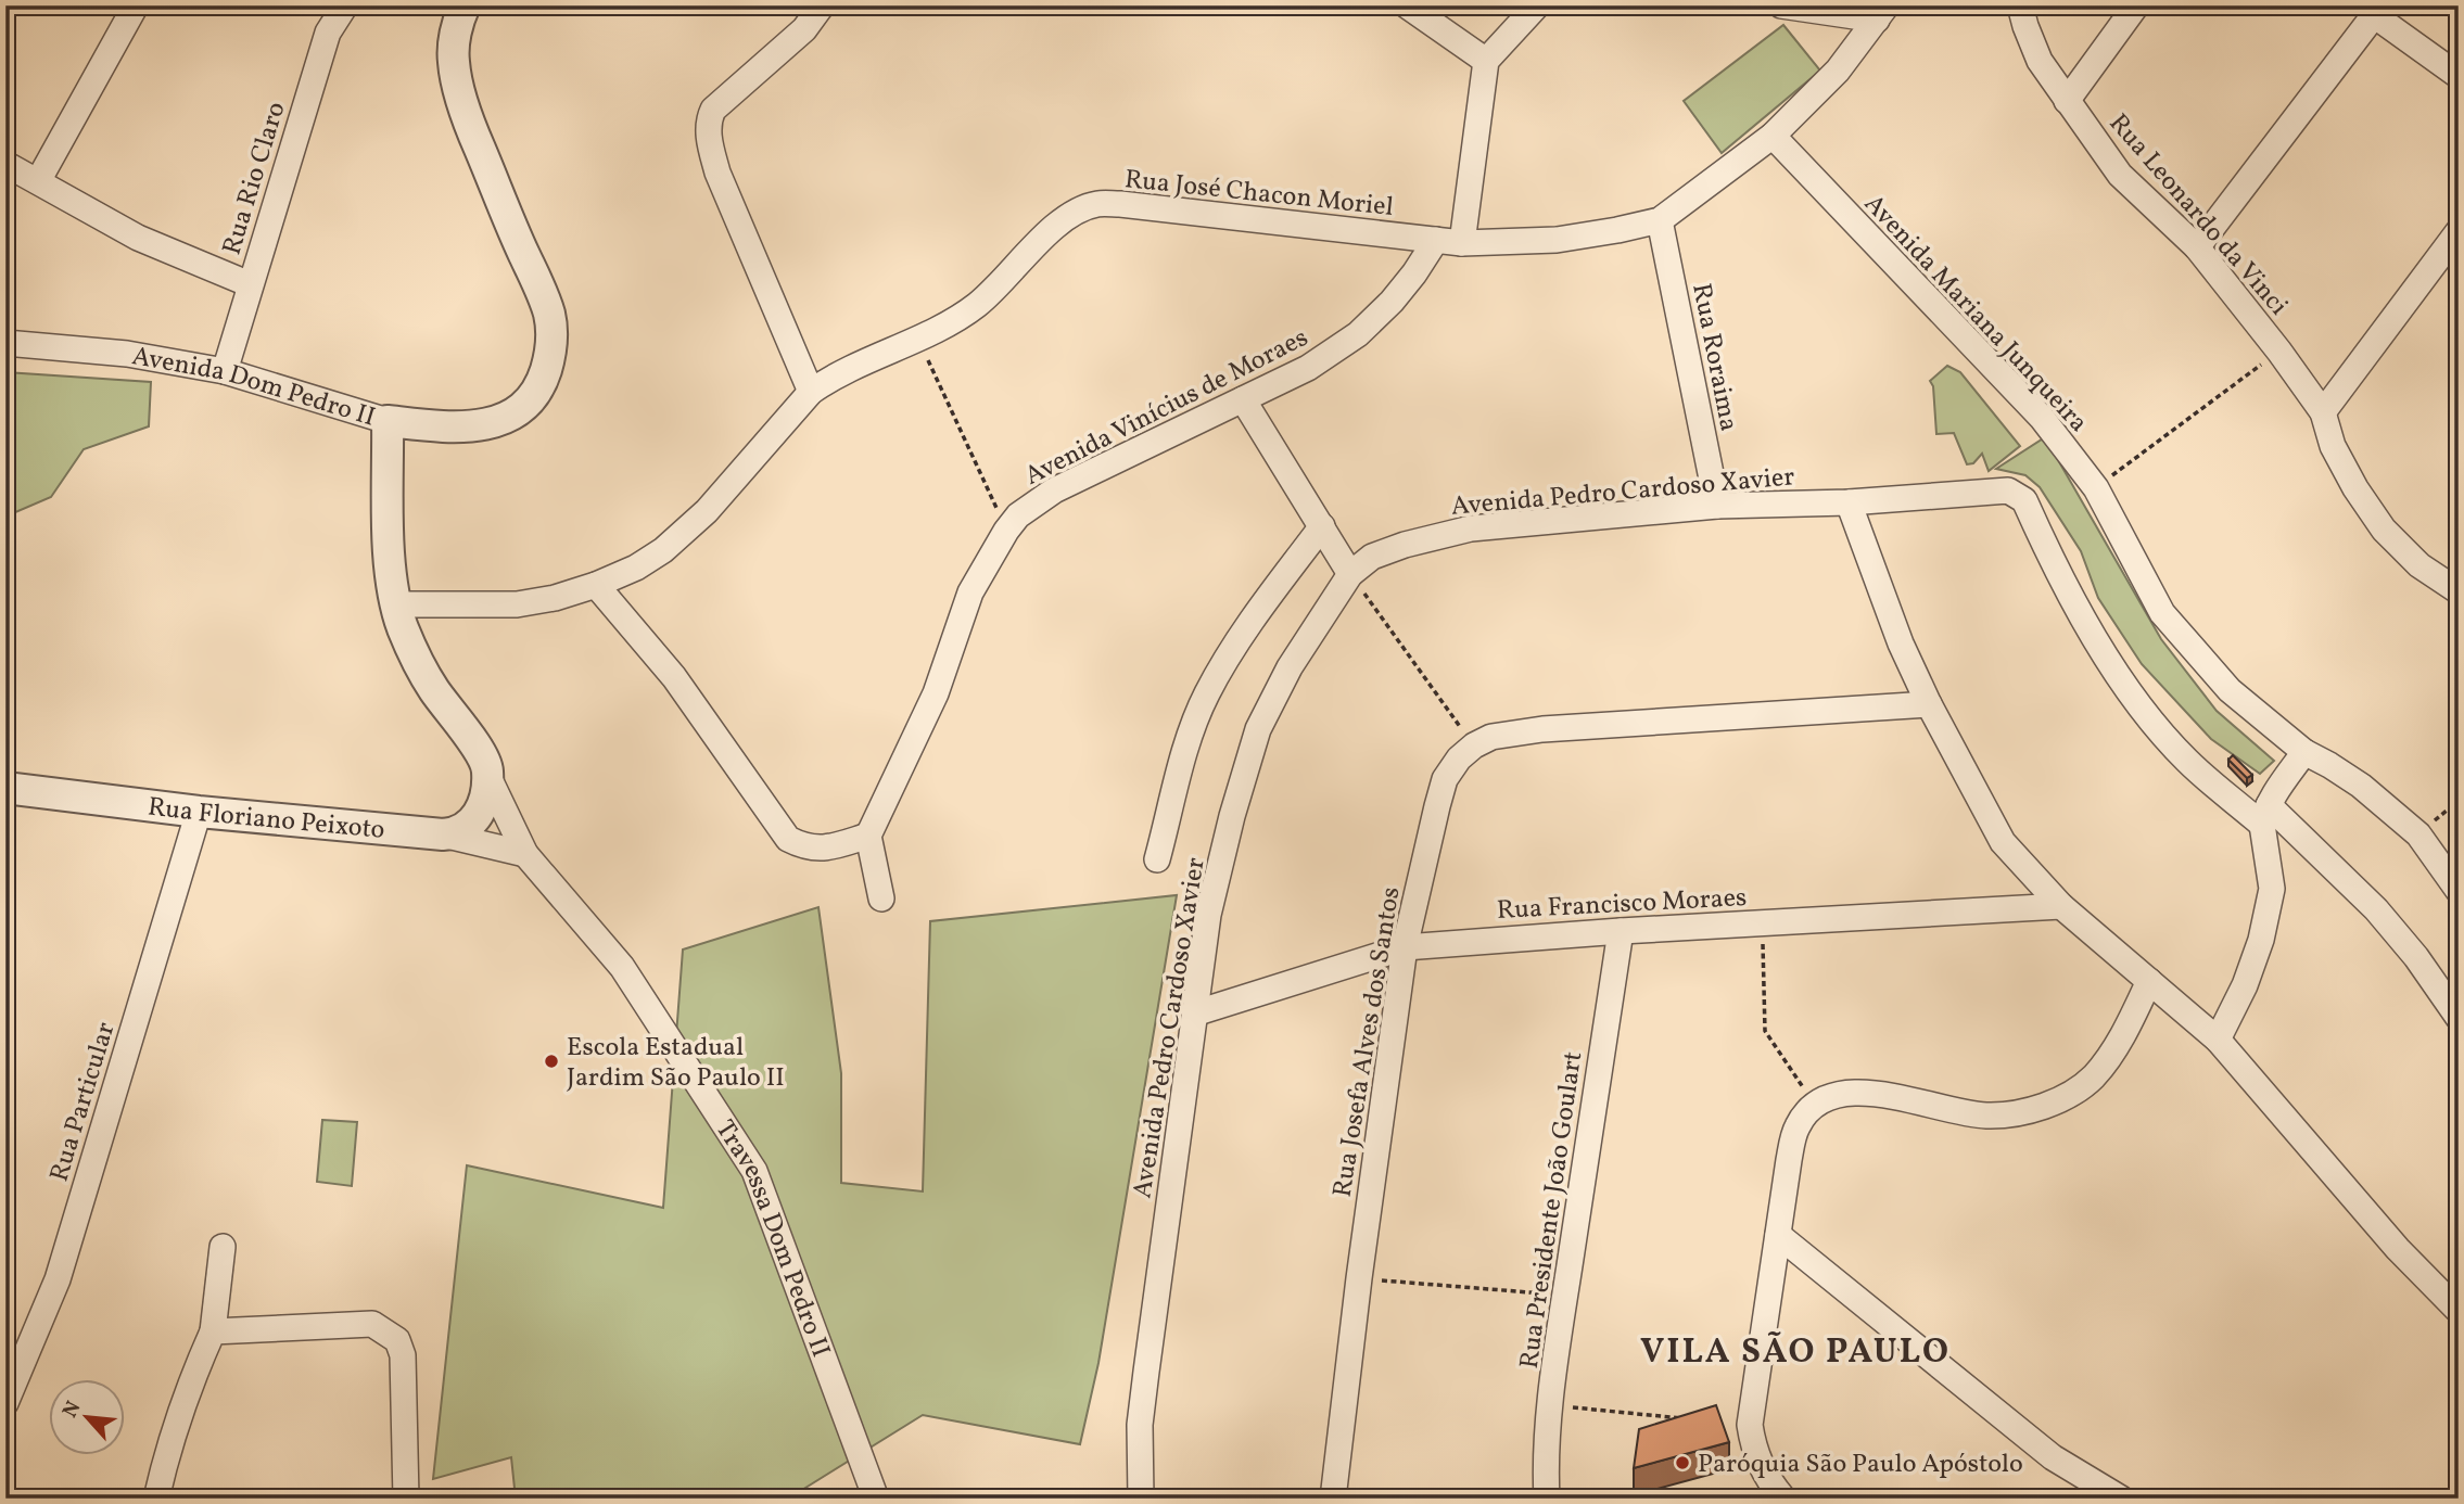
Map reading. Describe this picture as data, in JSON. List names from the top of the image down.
{
  "streets": {
    "street": [
      "Rua Rio Claro",
      "Rua José Chacon Moriel",
      "Rua Leonardo da Vinci",
      "Avenida Mariana Junqueira",
      "Rua Roraima",
      "Avenida Dom Pedro II",
      "Avenida Vinícius de Moraes",
      "Avenida Pedro Cardoso Xavier",
      "Rua Floriano Peixoto",
      "Rua Francisco Moraes",
      "Rua Josefa Alves dos Santos",
      "Rua Particular",
      "Rua Presidente João Goulart",
      "Travessa Dom Pedro II"
    ]
  },
  "crossings": [
    ["Rua Rio Claro", "Avenida Dom Pedro II"],
    ["Rua José Chacon Moriel", "Avenida Mariana Junqueira"],
    ["Rua José Chacon Moriel", "Rua Roraima"],
    ["Rua José Chacon Moriel", "Avenida Vinícius de Moraes"],
    ["Rua José Chacon Moriel", "Travessa Dom Pedro II"],
    ["Rua Roraima", "Avenida Pedro Cardoso Xavier"],
    ["Avenida Dom Pedro II", "Travessa Dom Pedro II"],
    ["Avenida Pedro Cardoso Xavier", "Rua Francisco Moraes"],
    ["Rua Floriano Peixoto", "Rua Particular"],
    ["Rua Francisco Moraes", "Rua Josefa Alves dos Santos"],
    ["Rua Francisco Moraes", "Rua Presidente João Goulart"]
  ],
  "districts": ["VILA SÃO PAULO"],
  "places": ["Escola Estadual Jardim São Paulo II", "Paróquia São Paulo Apóstolo"],
  "north": "top left"
}
